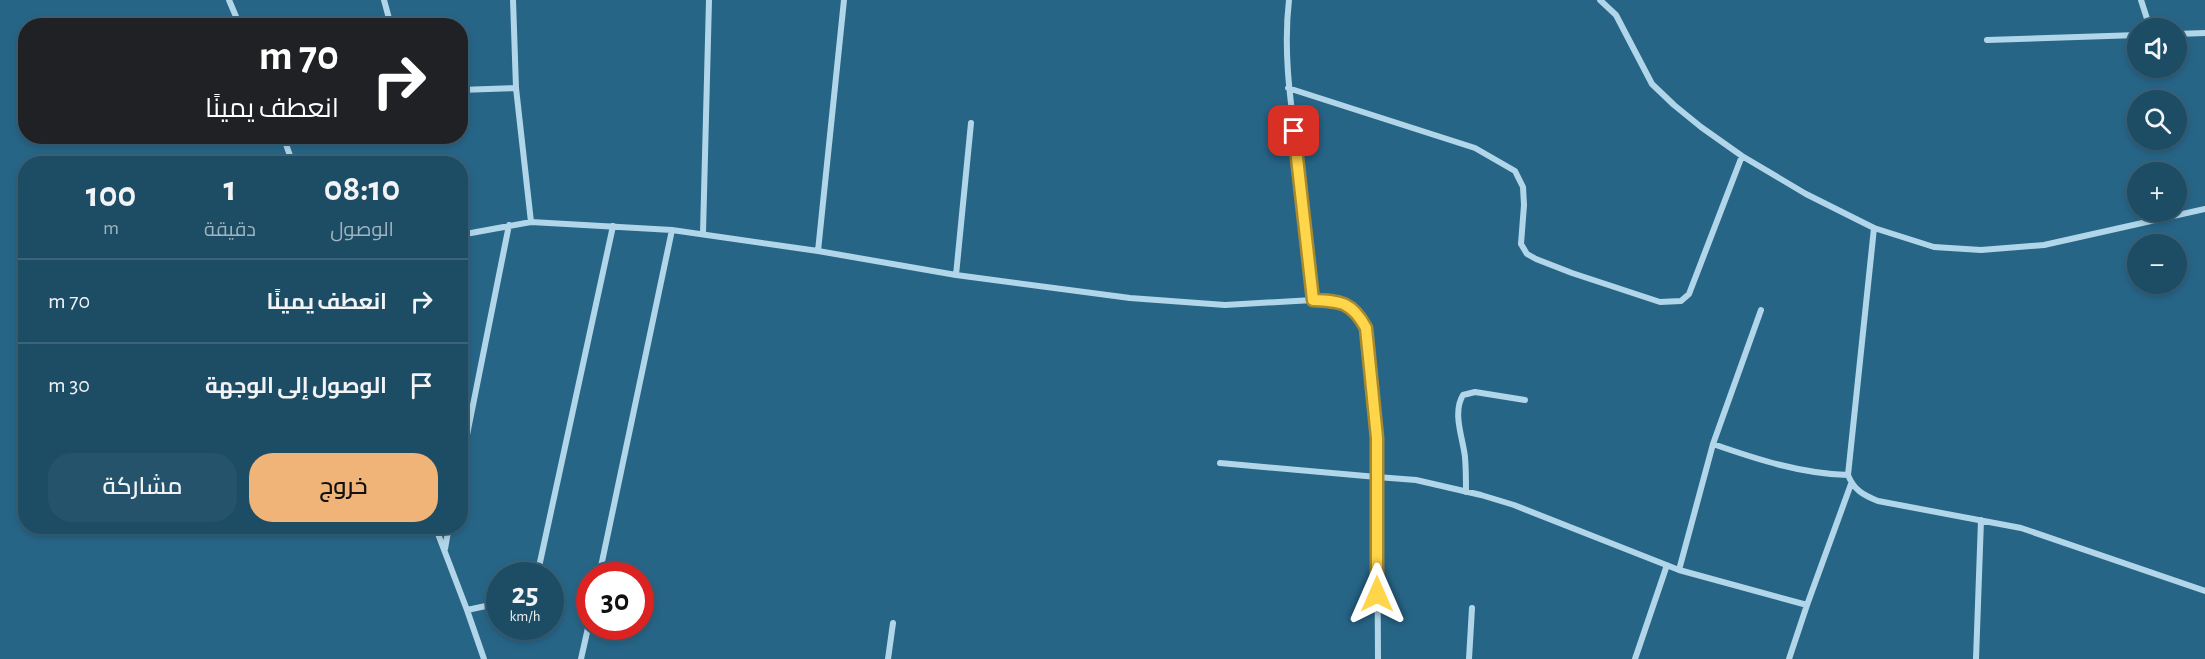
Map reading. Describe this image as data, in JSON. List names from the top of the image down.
{
  "page": {
    "map_buttons": ["+", "−"],
    "turn": ["70 m", "انعطف يمينًا"],
    "eta": [
      "08:10",
      "الوصول",
      "1",
      "دقيقة",
      "100",
      "m"
    ],
    "list": [
      {
        "name": "انعطف يمينًا",
        "value": "70 m"
      },
      {
        "name": "الوصول إلى الوجهة",
        "value": "30 m"
      }
    ],
    "buttons": ["خروج", "مشاركة"],
    "speed": "25 km/h",
    "limit": "30"
  }
}
